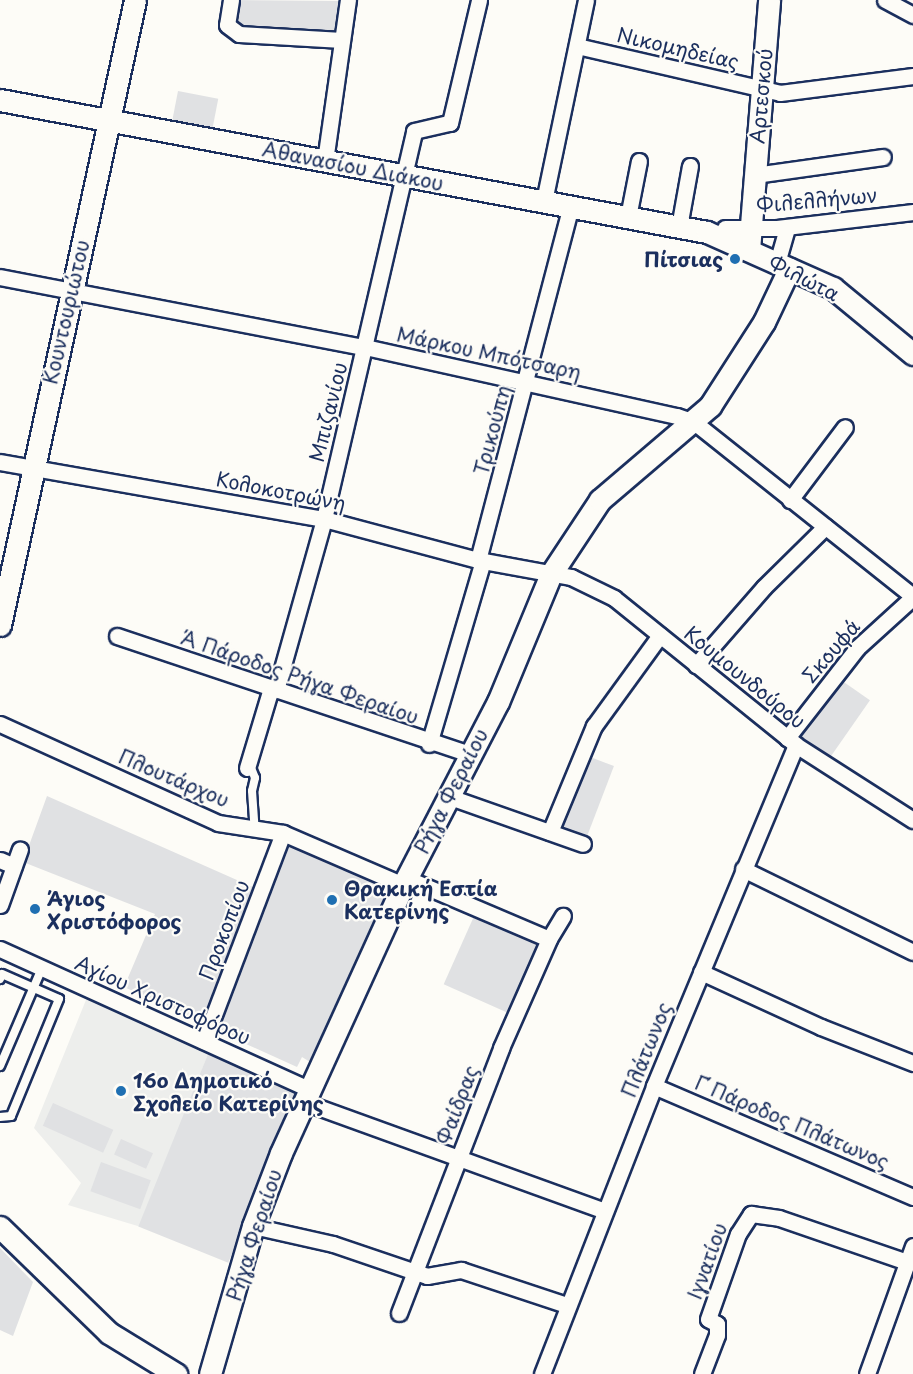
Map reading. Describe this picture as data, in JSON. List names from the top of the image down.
{
  "streets": {
    "street": [
      "Νικομηδείας",
      "Αρτεσκού",
      "Αθανασίου Διάκου",
      "Φιλελλήνων",
      "Φιλώτα",
      "Κουντουριώτου",
      "Μάρκου Μπότσαρη",
      "Μπιζανίου",
      "Τρικούπη",
      "Κολοκοτρώνη",
      "Σκουφά",
      "Α΄ Πάροδος Ρήγα Φεραίου",
      "Κουμουνδούρου",
      "Πλουτάρχου",
      "Ρήγα Φεραίου",
      "Προκοπίου",
      "Αγίου Χριστοφόρου",
      "Πλάτωνος",
      "Φαίδρας",
      "Γ΄ Πάροδος Πλάτωνος",
      "Ιγνατίου"
    ]
  },
  "crossings": [
    ["Νικομηδείας", "Αρτεσκού"],
    ["Αρτεσκού", "Αθανασίου Διάκου"],
    ["Αρτεσκού", "Φιλελλήνων"],
    ["Αρτεσκού", "Φιλώτα"],
    ["Αρτεσκού", "Ρήγα Φεραίου"],
    ["Αθανασίου Διάκου", "Φιλελλήνων"],
    ["Αθανασίου Διάκου", "Φιλώτα"],
    ["Αθανασίου Διάκου", "Κουντουριώτου"],
    ["Αθανασίου Διάκου", "Μπιζανίου"],
    ["Αθανασίου Διάκου", "Τρικούπη"],
    ["Φιλώτα", "Ρήγα Φεραίου"],
    ["Κουντουριώτου", "Μάρκου Μπότσαρη"],
    ["Κουντουριώτου", "Κολοκοτρώνη"],
    ["Μάρκου Μπότσαρη", "Μπιζανίου"],
    ["Μάρκου Μπότσαρη", "Τρικούπη"],
    ["Μάρκου Μπότσαρη", "Σκουφά"],
    ["Μάρκου Μπότσαρη", "Ρήγα Φεραίου"],
    ["Μπιζανίου", "Κολοκοτρώνη"],
    ["Μπιζανίου", "Α΄ Πάροδος Ρήγα Φεραίου"],
    ["Τρικούπη", "Κολοκοτρώνη"],
    ["Τρικούπη", "Α΄ Πάροδος Ρήγα Φεραίου"],
    ["Κολοκοτρώνη", "Κουμουνδούρου"],
    ["Κολοκοτρώνη", "Ρήγα Φεραίου"],
    ["Σκουφά", "Κουμουνδούρου"],
    ["Σκουφά", "Πλάτωνος"],
    ["Α΄ Πάροδος Ρήγα Φεραίου", "Ρήγα Φεραίου"],
    ["Κουμουνδούρου", "Ρήγα Φεραίου"],
    ["Κουμουνδούρου", "Πλάτωνος"],
    ["Πλουτάρχου", "Ρήγα Φεραίου"],
    ["Πλουτάρχου", "Προκοπίου"],
    ["Πλουτάρχου", "Φαίδρας"],
    ["Ρήγα Φεραίου", "Αγίου Χριστοφόρου"],
    ["Προκοπίου", "Αγίου Χριστοφόρου"],
    ["Αγίου Χριστοφόρου", "Πλάτωνος"],
    ["Αγίου Χριστοφόρου", "Φαίδρας"],
    ["Πλάτωνος", "Γ΄ Πάροδος Πλάτωνος"]
  ],
  "places": [
    "Πίτσιας",
    "Θρακική Εστία Κατερίνης",
    "Άγιος Χριστόφορος",
    "16ο Δημοτικό Σχολείο Κατερίνης"
  ]
}
